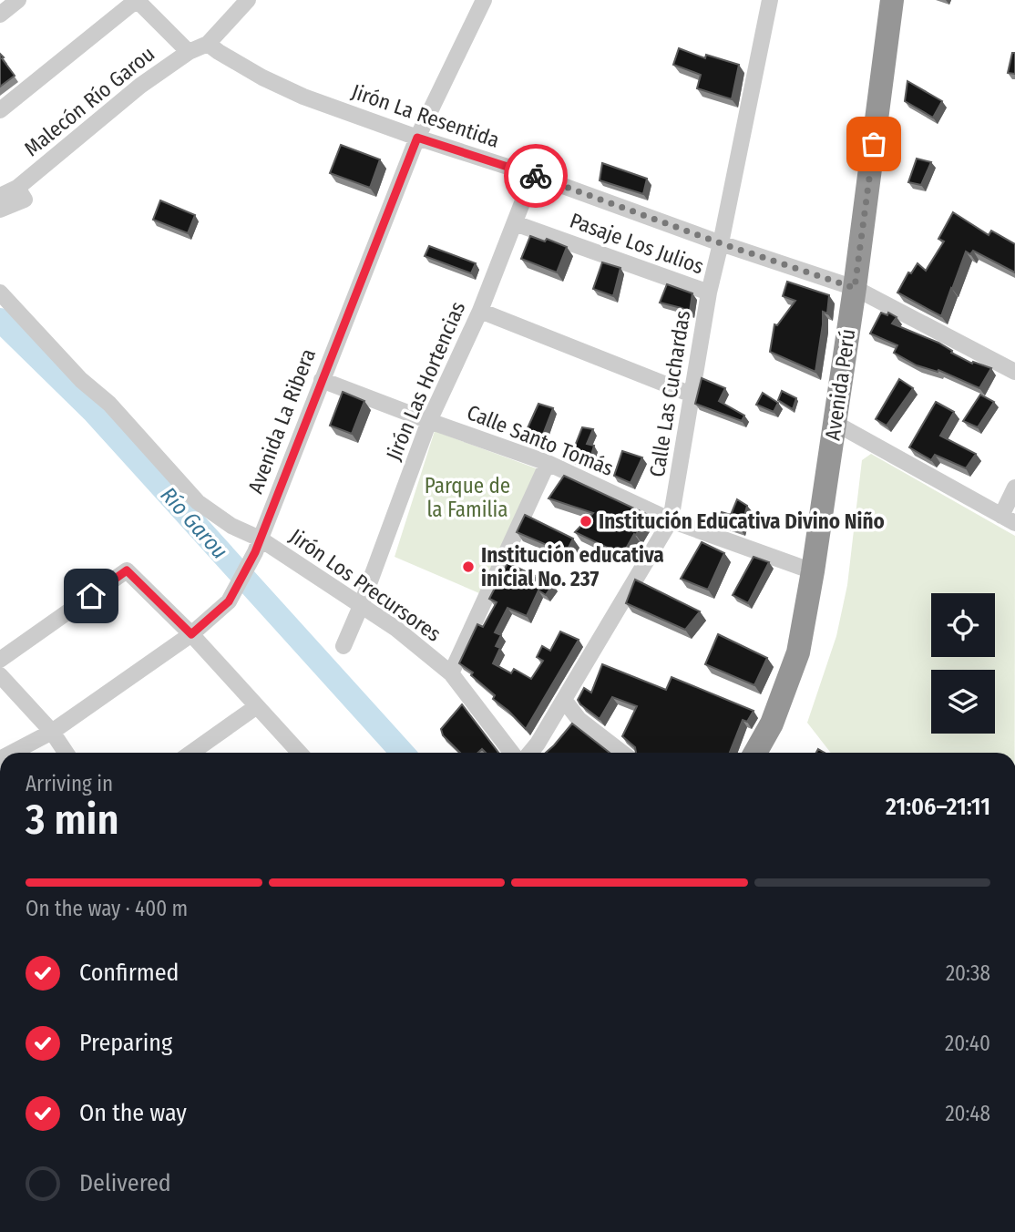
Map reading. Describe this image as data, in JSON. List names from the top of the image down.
{
  "streets": {
    "highway": ["Avenida Perú"],
    "street": [
      "Malecón Río Garou",
      "Jirón La Resentida",
      "Pasaje Los Julios",
      "Jirón Las Hortencias",
      "Calle Las Cuchardas",
      "Avenida La Ribera",
      "Calle Santo Tomás",
      "Jirón Los Precursores"
    ]
  },
  "crossings": [
    ["Malecón Río Garou", "Jirón La Resentida"],
    ["Jirón La Resentida", "Jirón Las Hortencias"],
    ["Jirón La Resentida", "Avenida Perú"],
    ["Jirón La Resentida", "Calle Las Cuchardas"],
    ["Jirón La Resentida", "Avenida La Ribera"],
    ["Pasaje Los Julios", "Jirón Las Hortencias"],
    ["Pasaje Los Julios", "Calle Las Cuchardas"],
    ["Jirón Las Hortencias", "Calle Santo Tomás"],
    ["Jirón Las Hortencias", "Jirón Los Precursores"],
    ["Avenida Perú", "Calle Santo Tomás"],
    ["Calle Las Cuchardas", "Calle Santo Tomás"],
    ["Avenida La Ribera", "Calle Santo Tomás"],
    ["Avenida La Ribera", "Jirón Los Precursores"]
  ],
  "water": ["Río Garou"],
  "parks": ["Parque de la Familia"],
  "places": ["Institución Educativa Divino Niño", "Institución educativa inicial No. 237"],
  "page": {
    "heading": ["3 min", "Arriving in", "21:06–21:11"],
    "bar": "On the way · 400 m",
    "list": [
      ["Confirmed", "20:38"],
      ["Preparing", "20:40"],
      ["On the way", "20:48"],
      "Delivered"
    ]
  }
}
